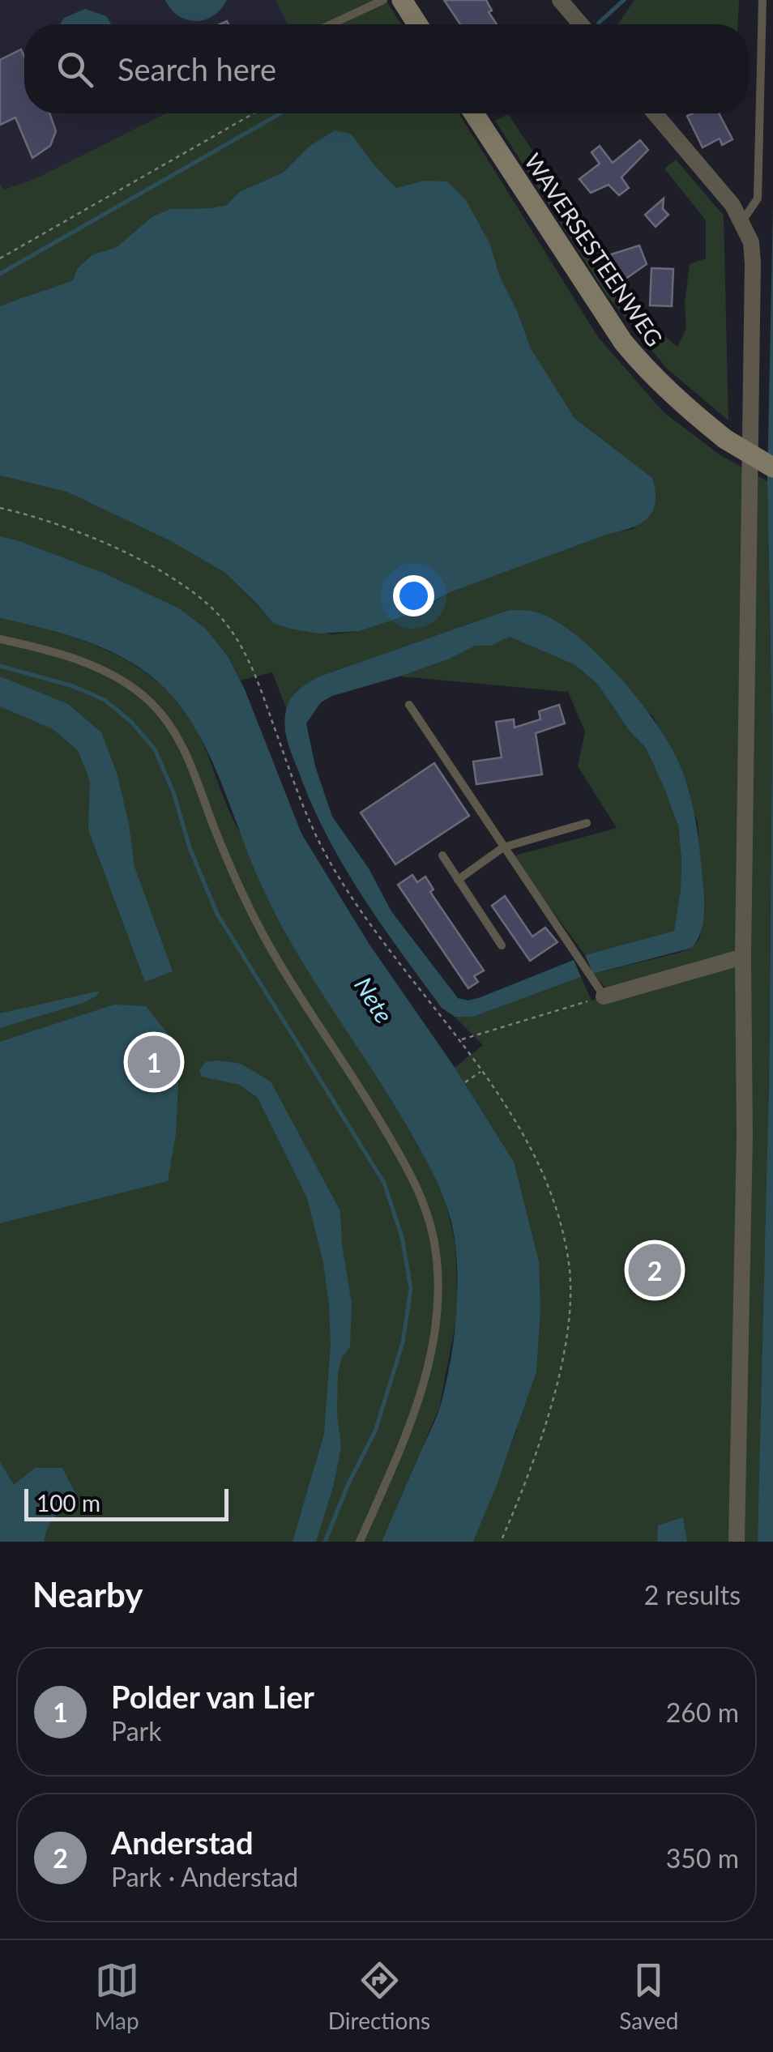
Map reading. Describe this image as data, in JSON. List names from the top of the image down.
{
  "streets": {
    "main road": ["WAVERSESTEENWEG"]
  },
  "water": ["Nete"],
  "scale_bar": "100 m",
  "page": {
    "search": "Search here",
    "pins": ["1", "2"],
    "scale": "100 m",
    "heading": ["Nearby", "2 results"],
    "list": [
      {
        "mark": "1",
        "name": "Polder van Lier",
        "note": "Park",
        "value": "260 m"
      },
      {
        "mark": "2",
        "name": "Anderstad",
        "note": "Park · Anderstad",
        "value": "350 m"
      }
    ],
    "nav": ["Map", "Directions", "Saved"]
  }
}
